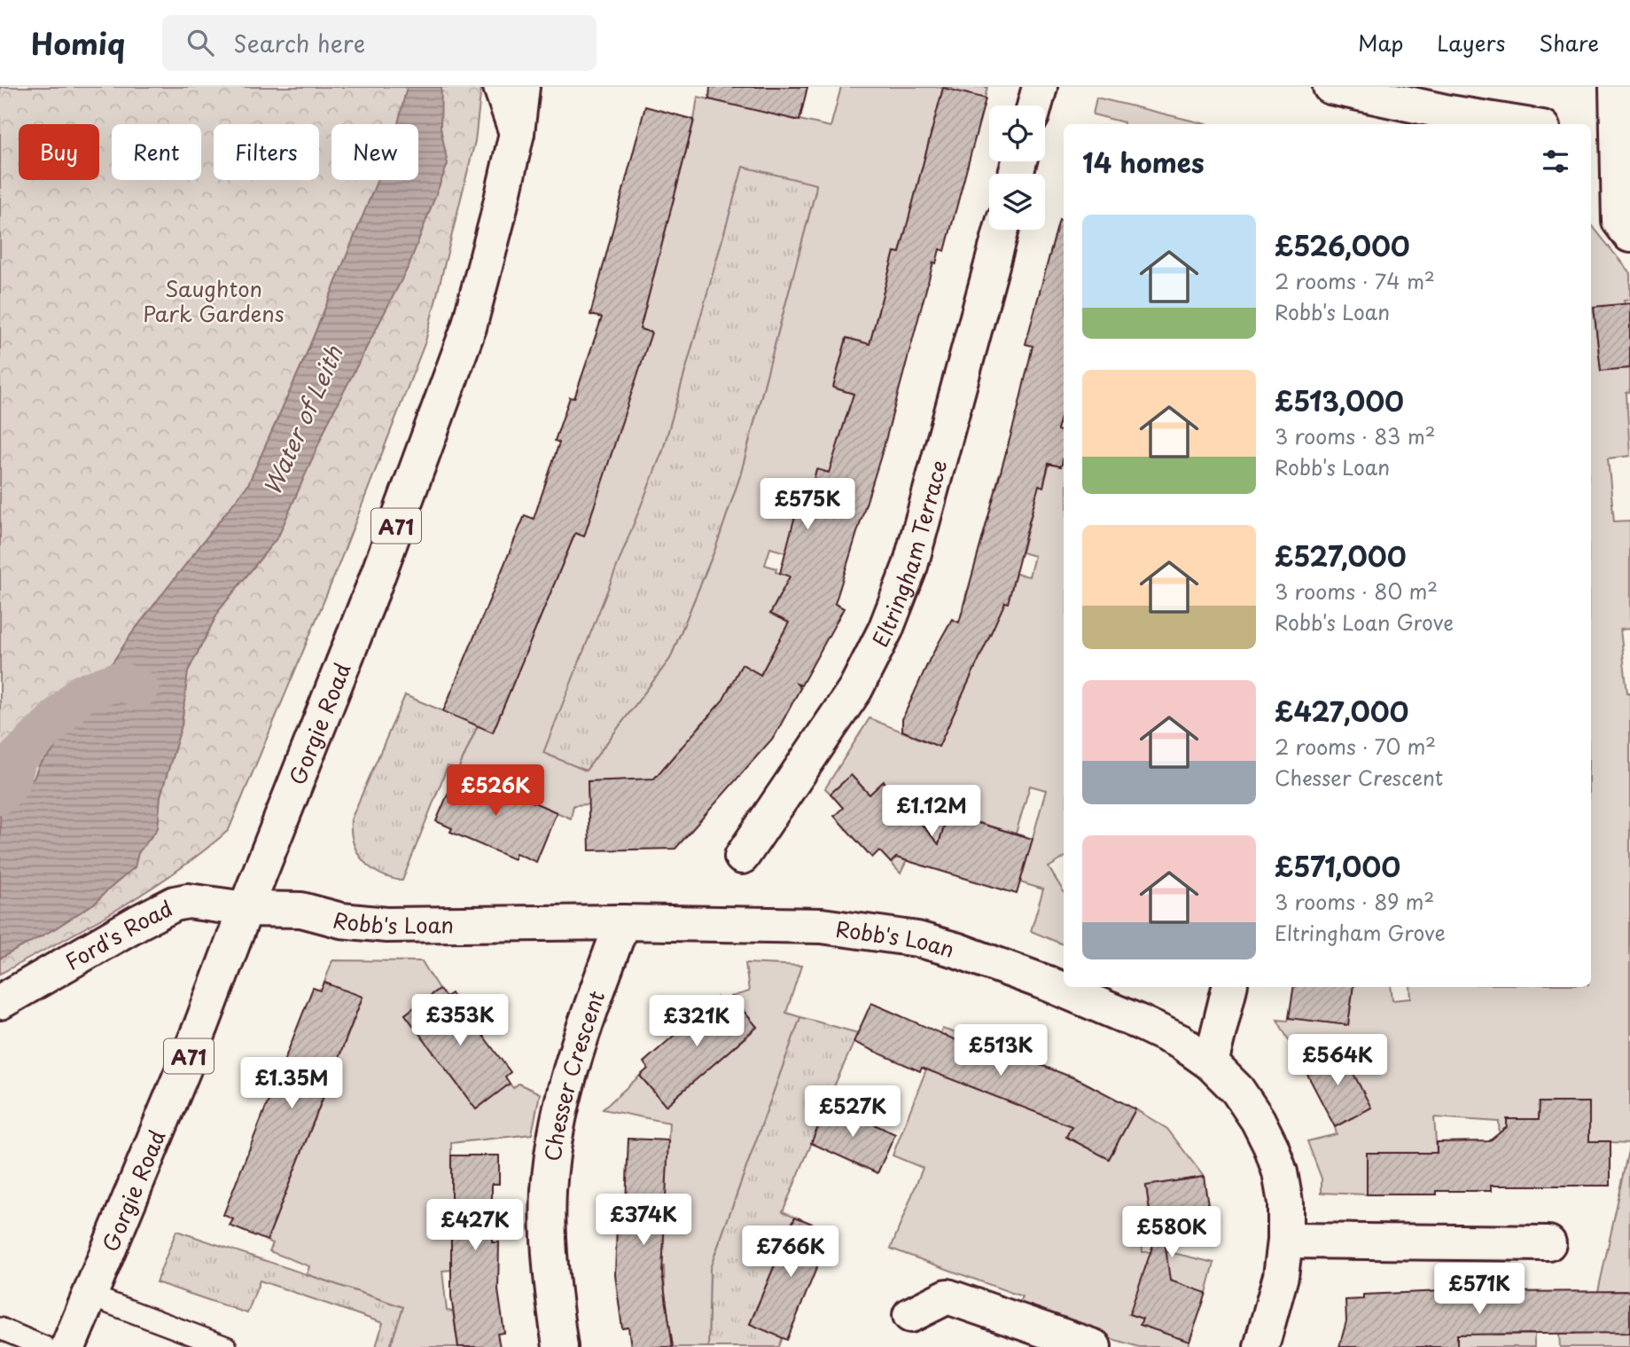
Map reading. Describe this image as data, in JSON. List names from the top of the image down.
{
  "streets": {
    "street": [
      "A71",
      "Eltringham Terrace",
      "Gorgie Road",
      "Robb's Loan",
      "Ford's Road",
      "Chesser Crescent"
    ]
  },
  "crossings": [
    ["Gorgie Road", "Robb's Loan"],
    ["Gorgie Road", "Ford's Road"],
    ["Robb's Loan", "Ford's Road"],
    ["Robb's Loan", "Chesser Crescent"]
  ],
  "water": ["Water of Leith"],
  "parks": ["Saughton Park Gardens"],
  "page": {
    "header": "Homiq",
    "search": "Search here",
    "nav": ["Map", "Layers", "Share"],
    "chip": [
      "Buy",
      "Rent",
      "Filters",
      "New"
    ],
    "heading": "14 homes",
    "list": [
      {
        "name": "£526,000",
        "note": "2 rooms · 74 m² · Robb's Loan"
      },
      {
        "name": "£513,000",
        "note": "3 rooms · 83 m² · Robb's Loan"
      },
      {
        "name": "£527,000",
        "note": "3 rooms · 80 m² · Robb's Loan Grove"
      },
      {
        "name": "£427,000",
        "note": "2 rooms · 70 m² · Chesser Crescent"
      },
      {
        "name": "£571,000",
        "note": "3 rooms · 89 m² · Eltringham Grove"
      }
    ],
    "price": [
      "£575K",
      "£526K",
      "£1.12M",
      "£353K",
      "£321K",
      "£513K",
      "£564K",
      "£1.35M",
      "£527K",
      "£374K",
      "£427K",
      "£580K",
      "£766K",
      "£571K"
    ]
  }
}
